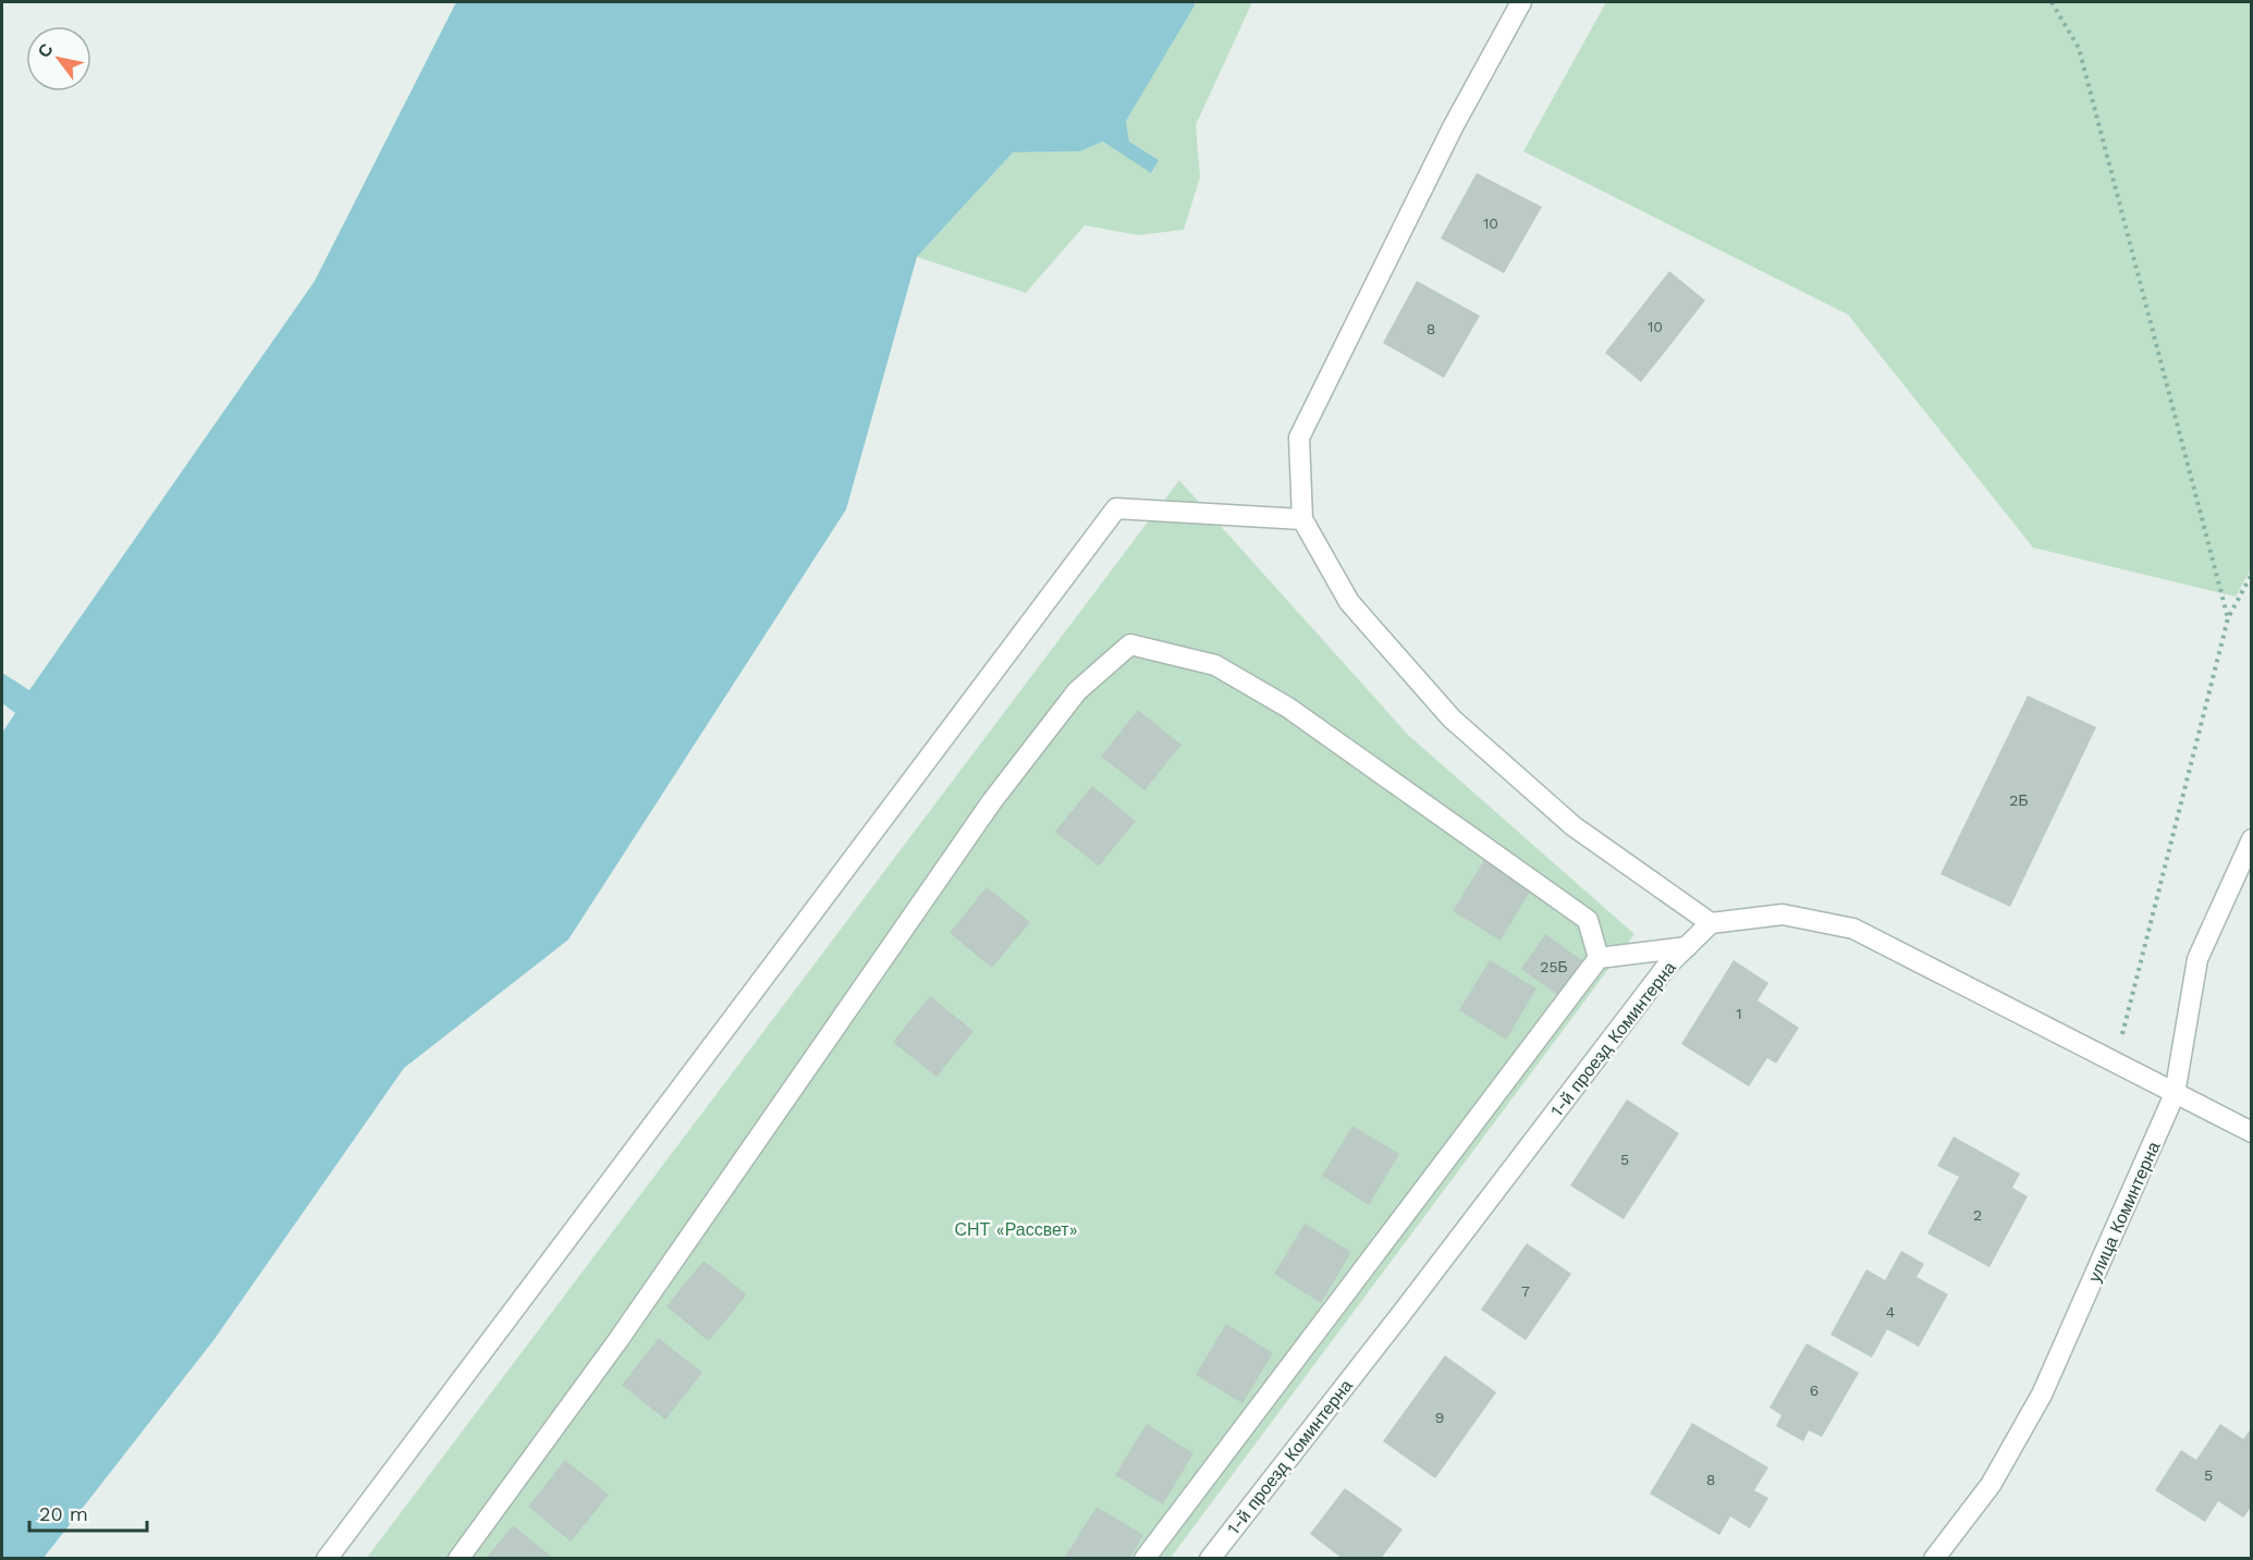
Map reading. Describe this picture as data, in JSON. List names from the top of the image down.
{
  "streets": {
    "street": ["1-й проезд Коминтерна", "улица Коминтерна"]
  },
  "parks": ["СНТ «Рассвет»"],
  "house_numbers": [
    "10",
    "10",
    "8",
    "2Б",
    "25Б",
    "1",
    "5",
    "2",
    "7",
    "4",
    "6",
    "9",
    "5",
    "8"
  ],
  "scale_bar": "20 m",
  "north": "top left"
}
